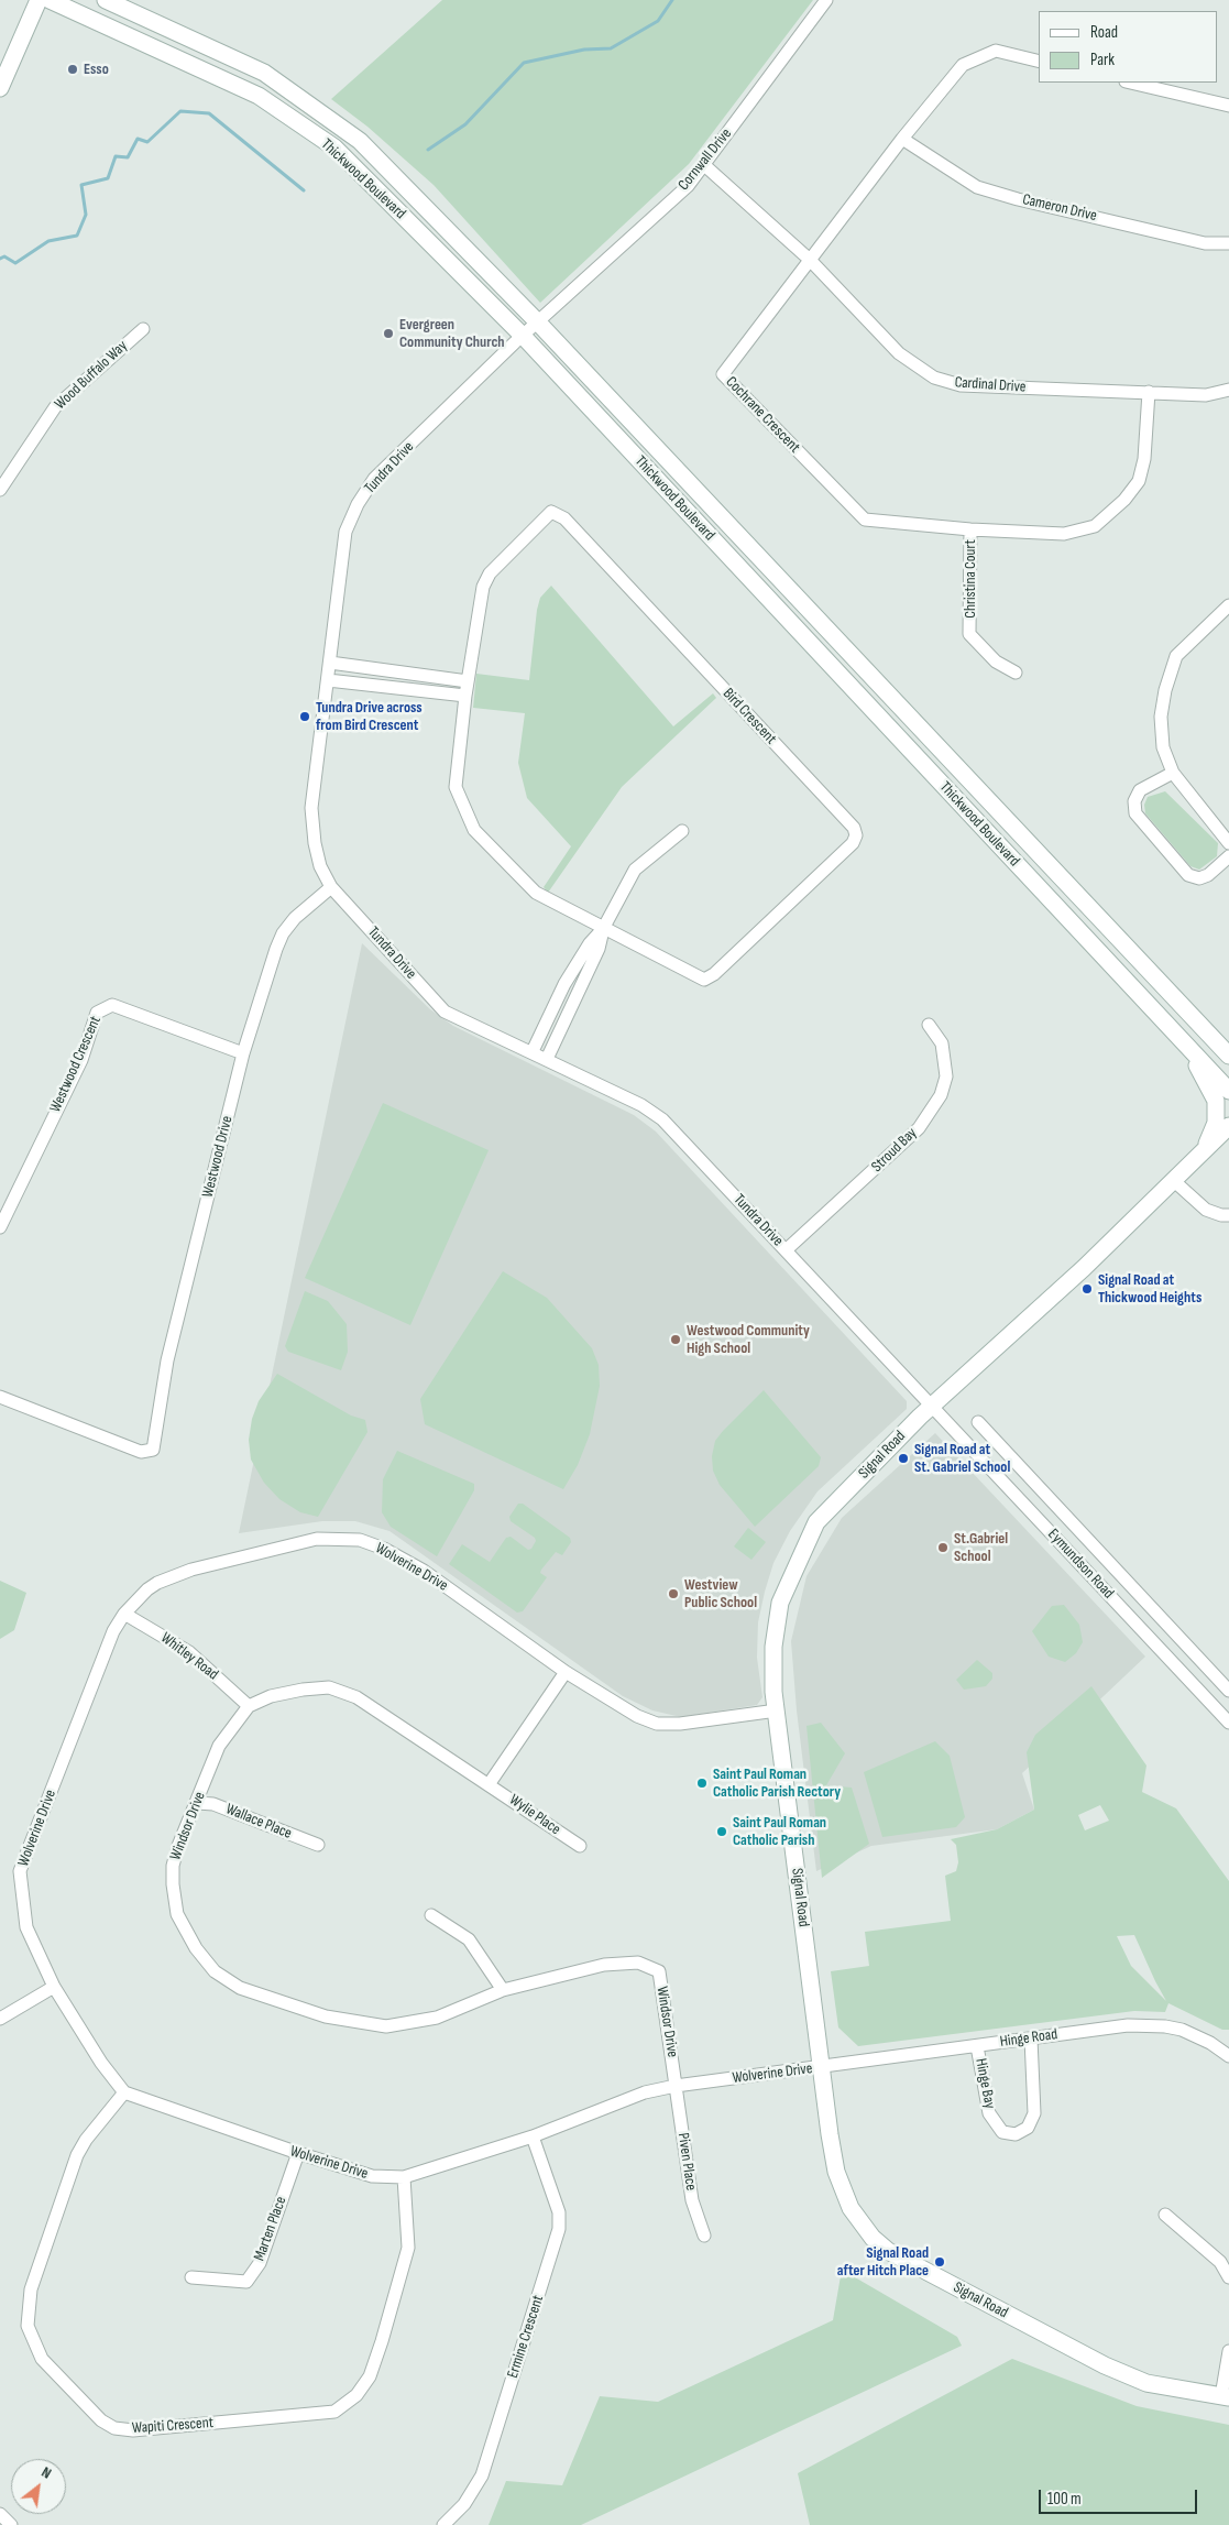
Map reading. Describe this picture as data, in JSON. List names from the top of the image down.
{
  "streets": {
    "main road": ["Thickwood Boulevard", "Signal Road"],
    "street": [
      "Cornwall Drive",
      "Cameron Drive",
      "Wood Buffalo Way",
      "Cardinal Drive",
      "Cochrane Crescent",
      "Tundra Drive",
      "Christina Court",
      "Bird Crescent",
      "Westwood Crescent",
      "Stroud Bay",
      "Westwood Drive",
      "Eymundson Road",
      "Wolverine Drive",
      "Whitley Road",
      "Wylie Place",
      "Wallace Place",
      "Windsor Drive",
      "Hinge Road",
      "Hinge Bay",
      "Piven Place",
      "Marten Place",
      "Ermine Crescent",
      "Wapiti Crescent"
    ]
  },
  "crossings": [
    ["Cornwall Drive", "Thickwood Boulevard"],
    ["Cornwall Drive", "Cardinal Drive"],
    ["Cornwall Drive", "Tundra Drive"],
    ["Thickwood Boulevard", "Tundra Drive"],
    ["Cameron Drive", "Cochrane Crescent"],
    ["Cardinal Drive", "Cochrane Crescent"],
    ["Cochrane Crescent", "Christina Court"],
    ["Tundra Drive", "Stroud Bay"],
    ["Tundra Drive", "Westwood Drive"],
    ["Tundra Drive", "Signal Road"],
    ["Tundra Drive", "Eymundson Road"],
    ["Westwood Crescent", "Westwood Drive"],
    ["Signal Road", "Eymundson Road"],
    ["Signal Road", "Wolverine Drive"],
    ["Signal Road", "Hinge Road"],
    ["Wolverine Drive", "Whitley Road"],
    ["Wolverine Drive", "Windsor Drive"],
    ["Wolverine Drive", "Hinge Road"],
    ["Wolverine Drive", "Piven Place"],
    ["Wolverine Drive", "Marten Place"],
    ["Wolverine Drive", "Ermine Crescent"],
    ["Wolverine Drive", "Wapiti Crescent"],
    ["Whitley Road", "Windsor Drive"],
    ["Wallace Place", "Windsor Drive"],
    ["Windsor Drive", "Piven Place"],
    ["Hinge Road", "Hinge Bay"]
  ],
  "places": [
    "Esso",
    "Evergreen Community Church",
    "Tundra Drive across from Bird Crescent",
    "Signal Road at Thickwood Heights",
    "Westwood Community High School",
    "Signal Road at St. Gabriel School",
    "St.Gabriel School",
    "Westview Public School",
    "Saint Paul Roman Catholic Parish Rectory",
    "Saint Paul Roman Catholic Parish",
    "Signal Road after Hitch Place"
  ],
  "legend": ["Road", "Park"],
  "scale_bar": "100 m",
  "north": "top right"
}
